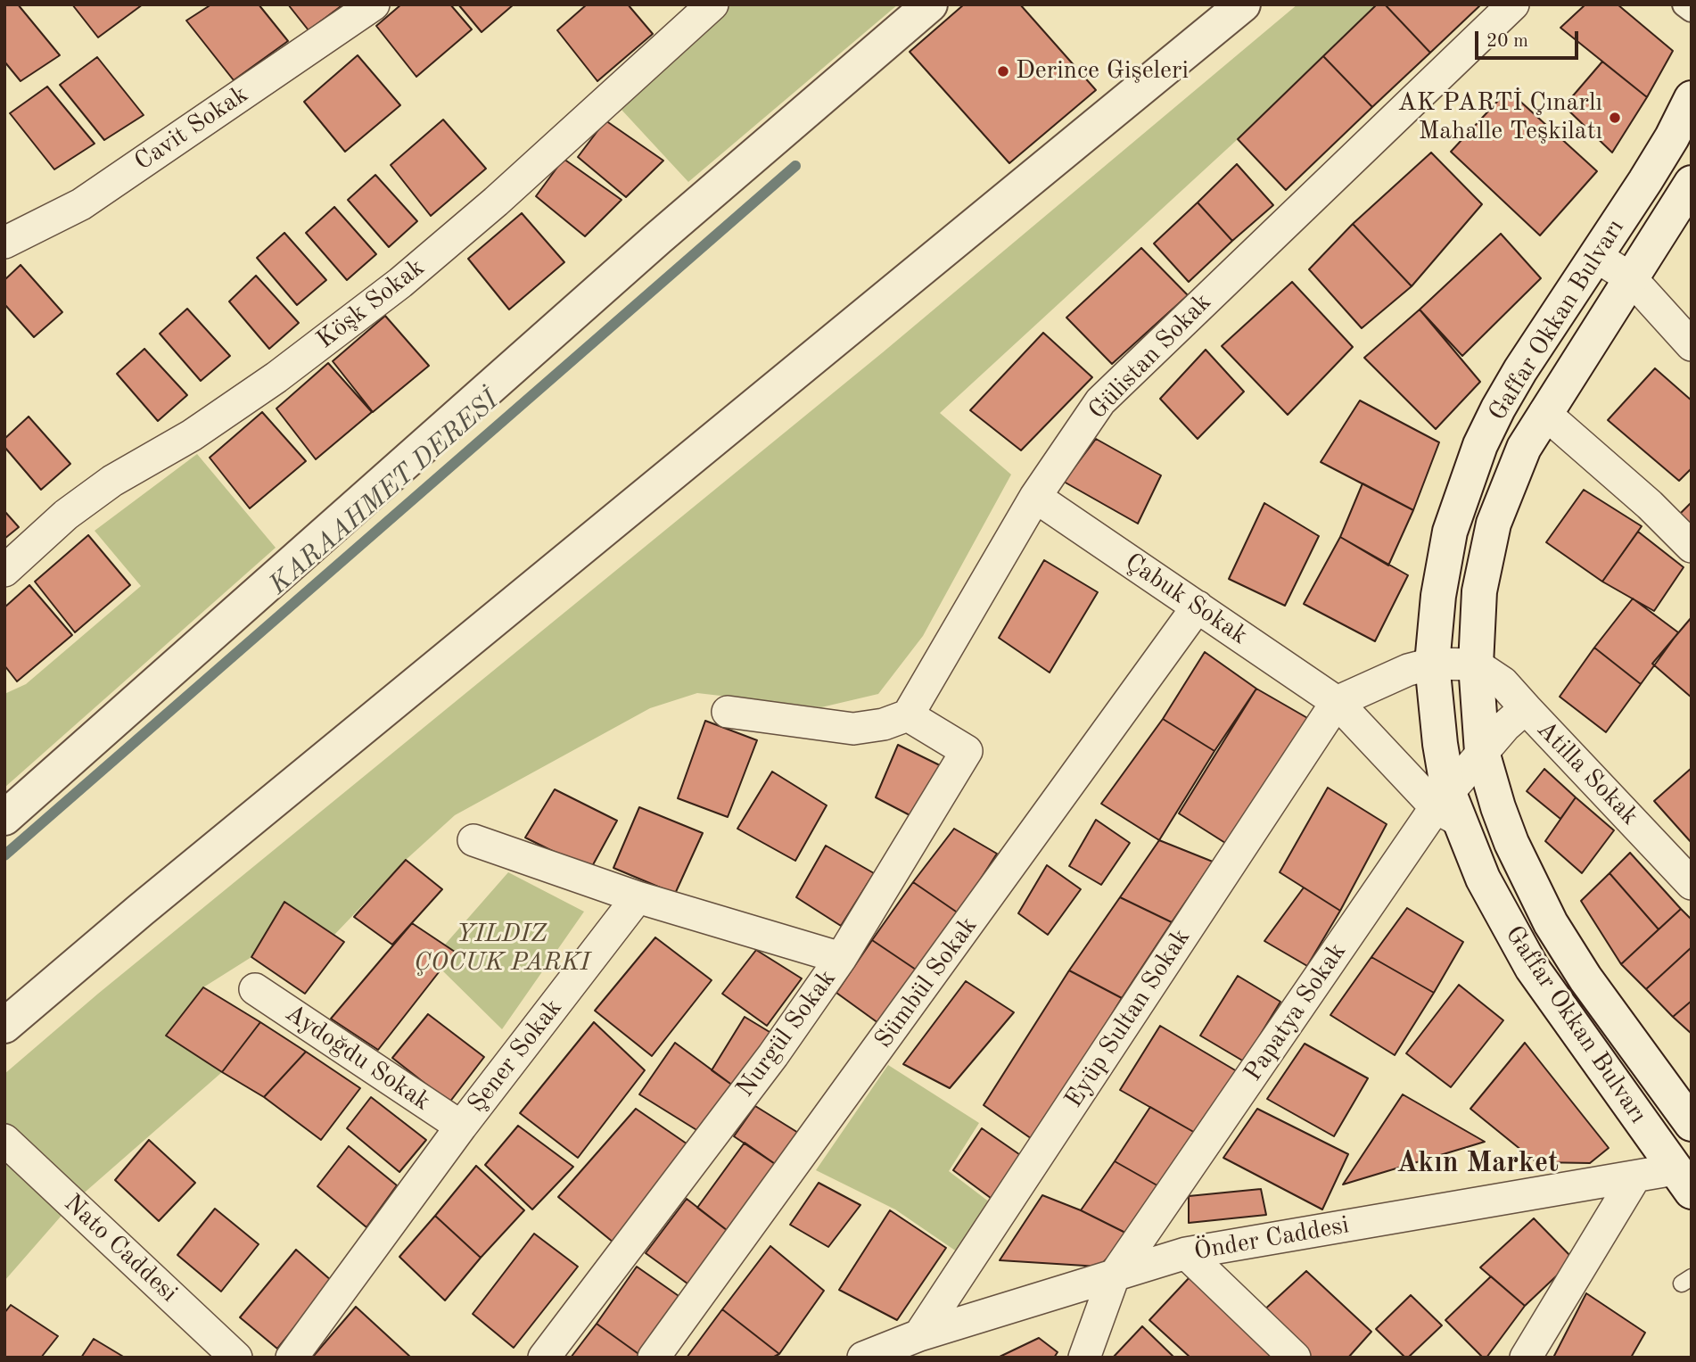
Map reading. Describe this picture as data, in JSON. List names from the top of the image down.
{
  "streets": {
    "street": [
      "Cavit Sokak",
      "Köşk Sokak",
      "Gaffar Okkan Bulvarı",
      "Gülistan Sokak",
      "Çabuk Sokak",
      "Atilla Sokak",
      "Sümbül Sokak",
      "Papatya Sokak",
      "Eyüp Sultan Sokak",
      "Nurgül Sokak",
      "Şener Sokak",
      "Aydoğdu Sokak",
      "Önder Caddesi",
      "Nato Caddesi"
    ]
  },
  "crossings": [
    ["Gaffar Okkan Bulvarı", "Çabuk Sokak"],
    ["Gaffar Okkan Bulvarı", "Atilla Sokak"],
    ["Gaffar Okkan Bulvarı", "Papatya Sokak"],
    ["Gaffar Okkan Bulvarı", "Önder Caddesi"],
    ["Gülistan Sokak", "Çabuk Sokak"],
    ["Gülistan Sokak", "Nurgül Sokak"],
    ["Çabuk Sokak", "Sümbül Sokak"],
    ["Çabuk Sokak", "Papatya Sokak"],
    ["Çabuk Sokak", "Eyüp Sultan Sokak"],
    ["Atilla Sokak", "Papatya Sokak"],
    ["Papatya Sokak", "Önder Caddesi"],
    ["Eyüp Sultan Sokak", "Önder Caddesi"],
    ["Şener Sokak", "Aydoğdu Sokak"]
  ],
  "districts": ["Akın Market"],
  "water": ["KARAAHMET DERESİ"],
  "parks": ["YILDIZ ÇOCUK PARKI"],
  "places": ["Derince Gişeleri", "AK PARTİ Çınarlı Mahalle Teşkilatı"],
  "scale_bar": "20 m"
}
